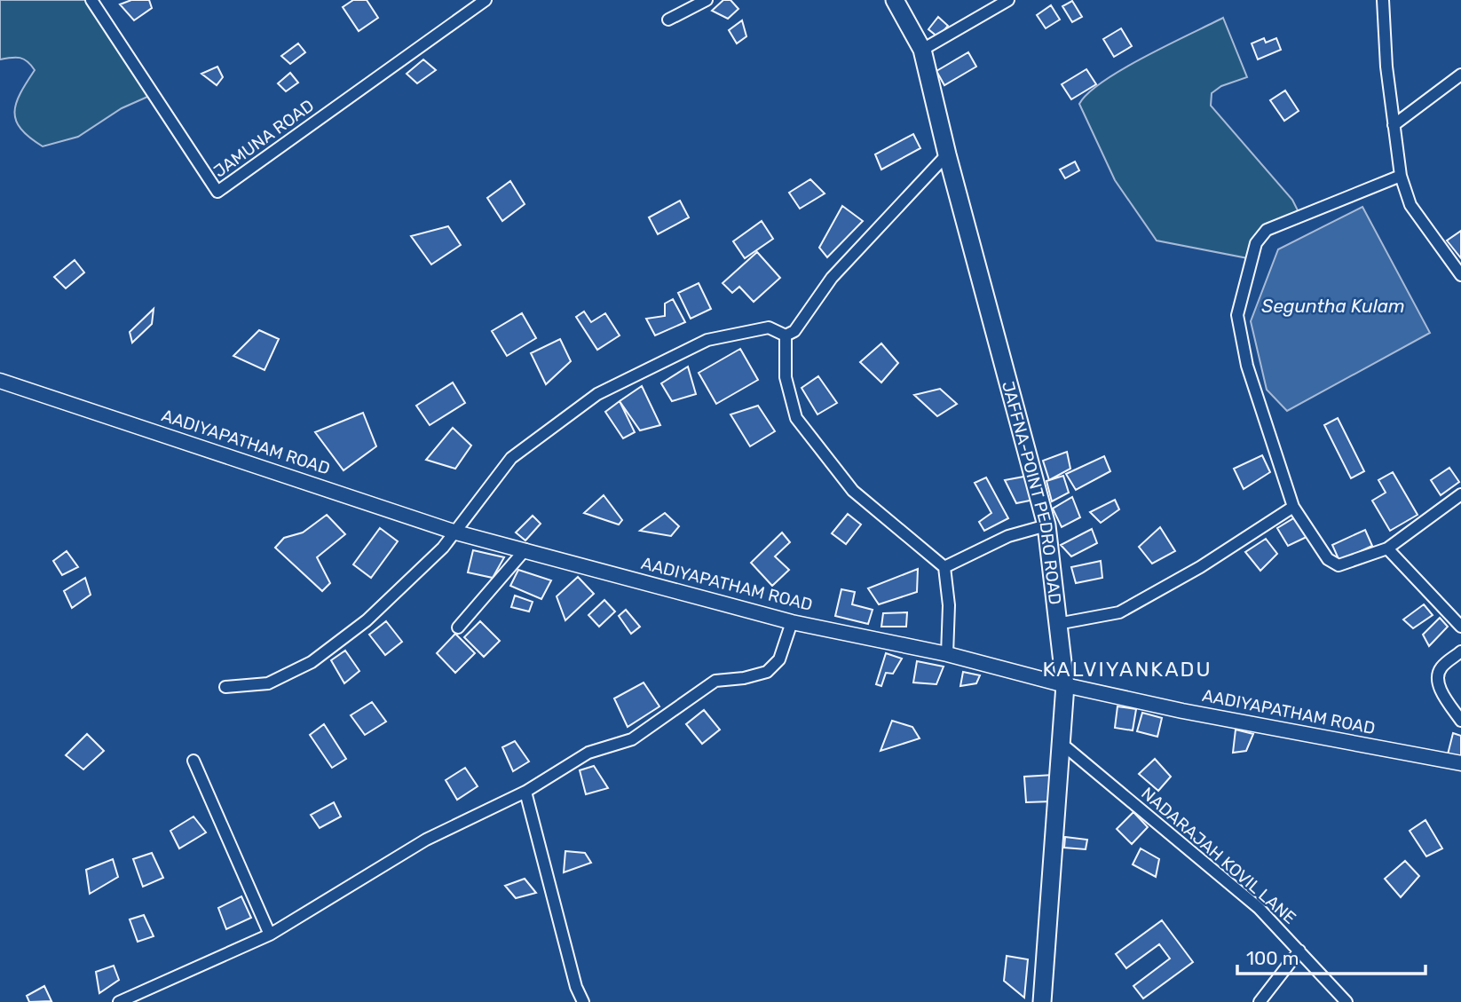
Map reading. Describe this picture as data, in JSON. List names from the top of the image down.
{
  "streets": {
    "main road": ["JAFFNA-POINT PEDRO ROAD"],
    "street": ["JAMUNA ROAD", "AADIYAPATHAM ROAD", "NADARAJAH KOVIL LANE"]
  },
  "crossings": [
    ["AADIYAPATHAM ROAD", "JAFFNA-POINT PEDRO ROAD"],
    ["JAFFNA-POINT PEDRO ROAD", "NADARAJAH KOVIL LANE"]
  ],
  "districts": ["KALVIYANKADU"],
  "water": ["Seguntha Kulam"],
  "scale_bar": "100 m"
}
